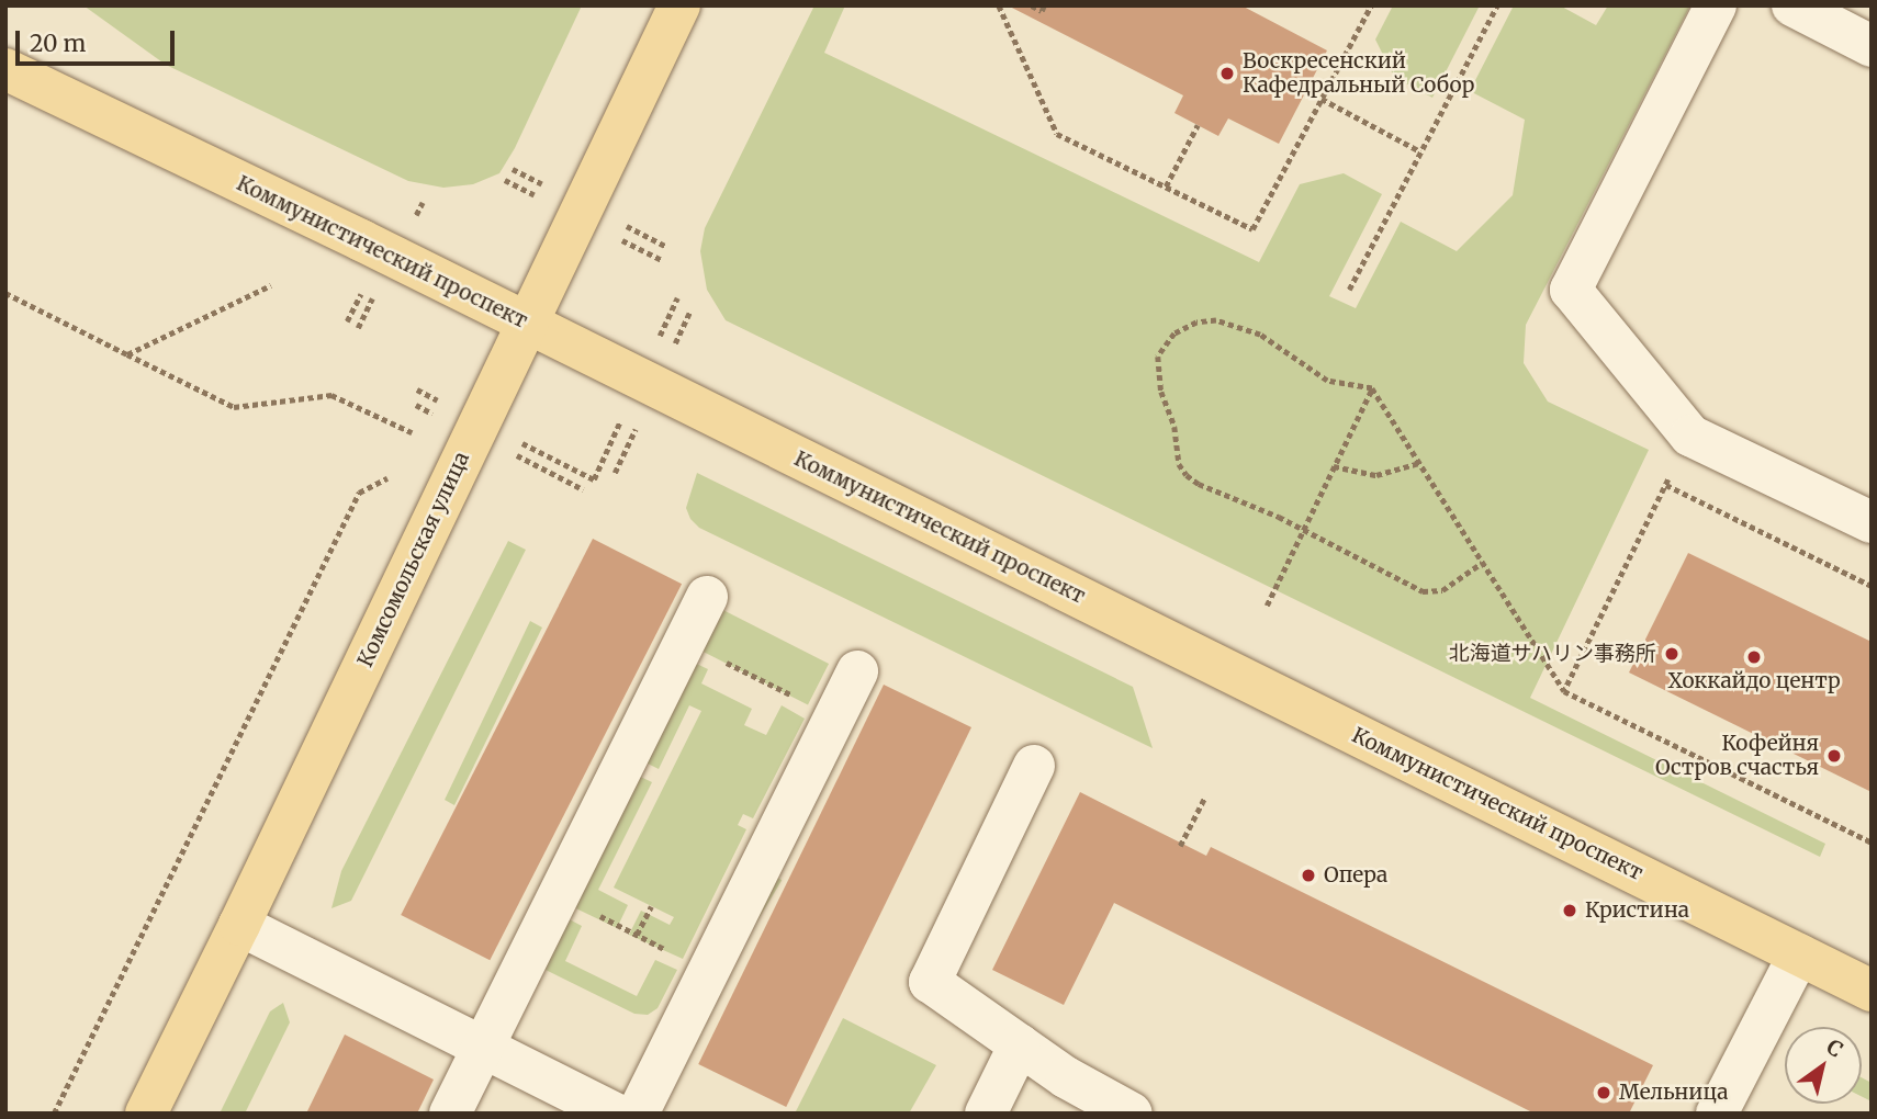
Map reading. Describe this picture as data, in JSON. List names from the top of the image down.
{
  "streets": {
    "main road": ["Коммунистический проспект", "Комсомольская улица"]
  },
  "crossings": [
    ["Коммунистический проспект", "Комсомольская улица"]
  ],
  "places": [
    "Воскресенский Кафедральный Собор",
    "北海道サハリン事務所",
    "Хоккайдо центр",
    "Кофейня Остров счастья",
    "Опера",
    "Кристина",
    "Мельница"
  ],
  "scale_bar": "20 m",
  "north": "top right"
}
